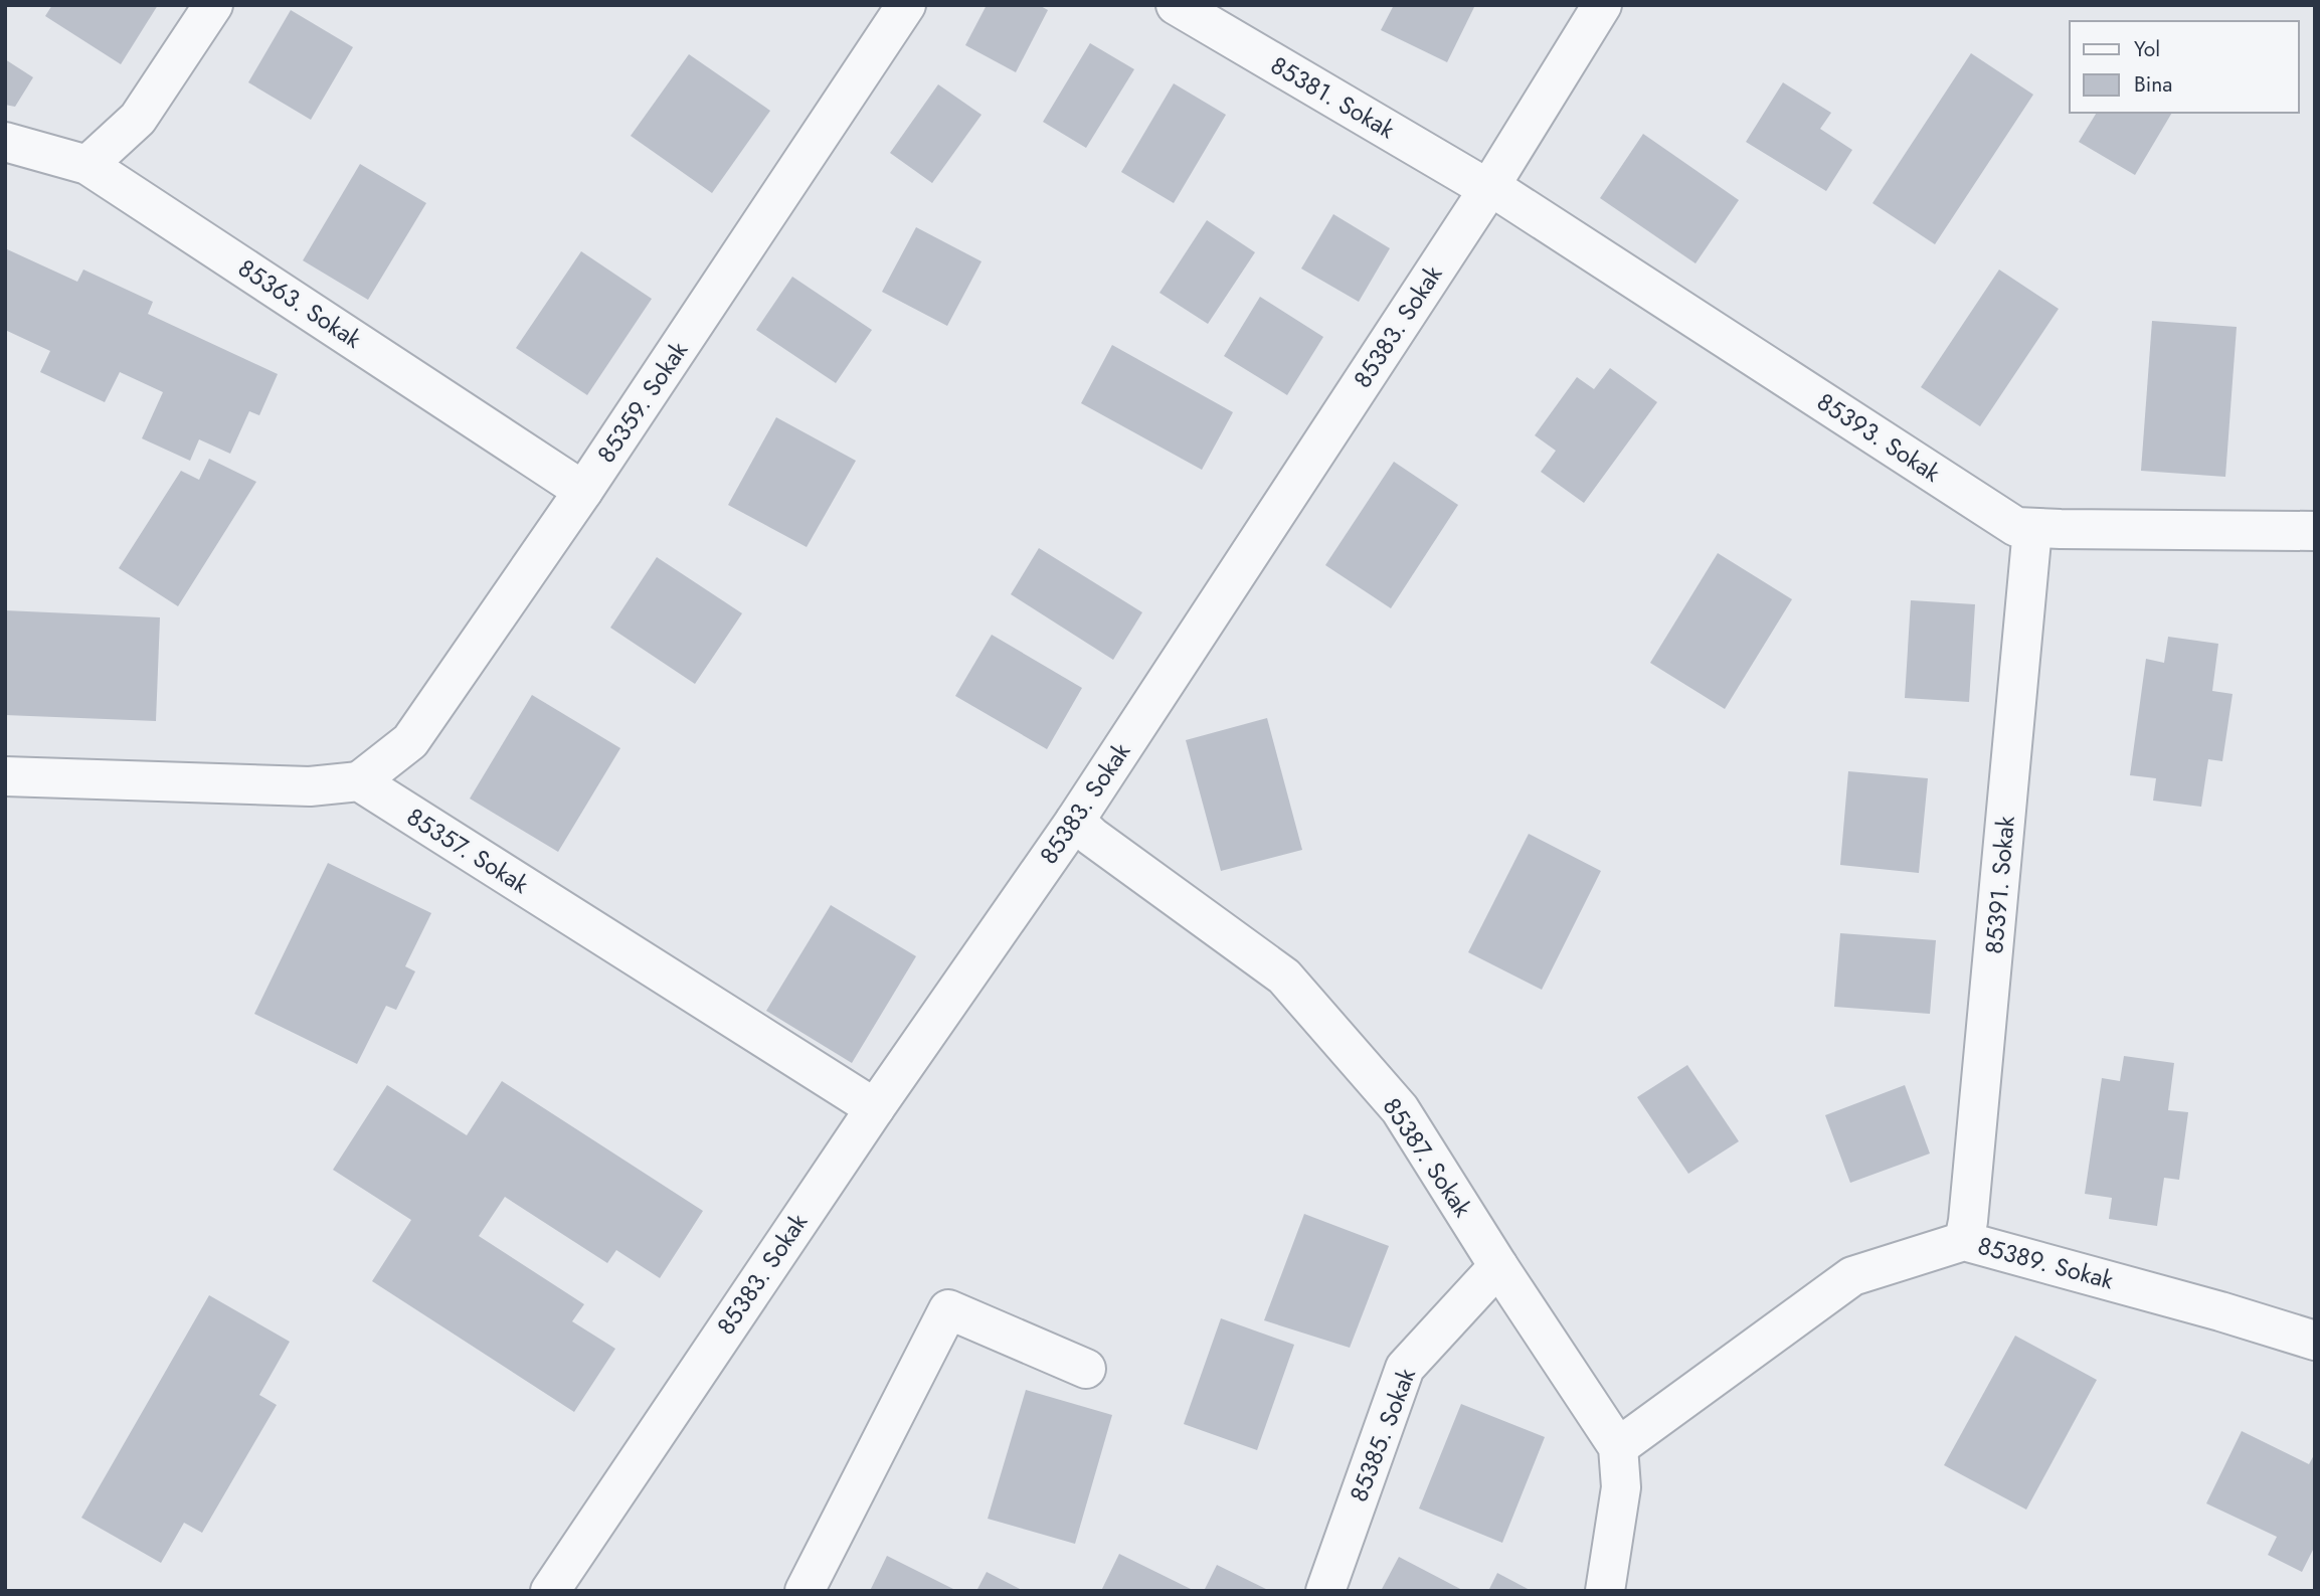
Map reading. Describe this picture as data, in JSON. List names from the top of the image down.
{
  "streets": {
    "street": [
      "85381. Sokak",
      "85363. Sokak",
      "85383. Sokak",
      "85359. Sokak",
      "85393. Sokak",
      "85357. Sokak",
      "85391. Sokak",
      "85387. Sokak",
      "85389. Sokak",
      "85385. Sokak"
    ]
  },
  "crossings": [
    ["85381. Sokak", "85383. Sokak"],
    ["85381. Sokak", "85393. Sokak"],
    ["85363. Sokak", "85359. Sokak"],
    ["85383. Sokak", "85393. Sokak"],
    ["85383. Sokak", "85357. Sokak"],
    ["85383. Sokak", "85387. Sokak"],
    ["85359. Sokak", "85357. Sokak"],
    ["85393. Sokak", "85391. Sokak"],
    ["85391. Sokak", "85389. Sokak"],
    ["85387. Sokak", "85389. Sokak"],
    ["85387. Sokak", "85385. Sokak"]
  ],
  "legend": ["Yol", "Bina"]
}
